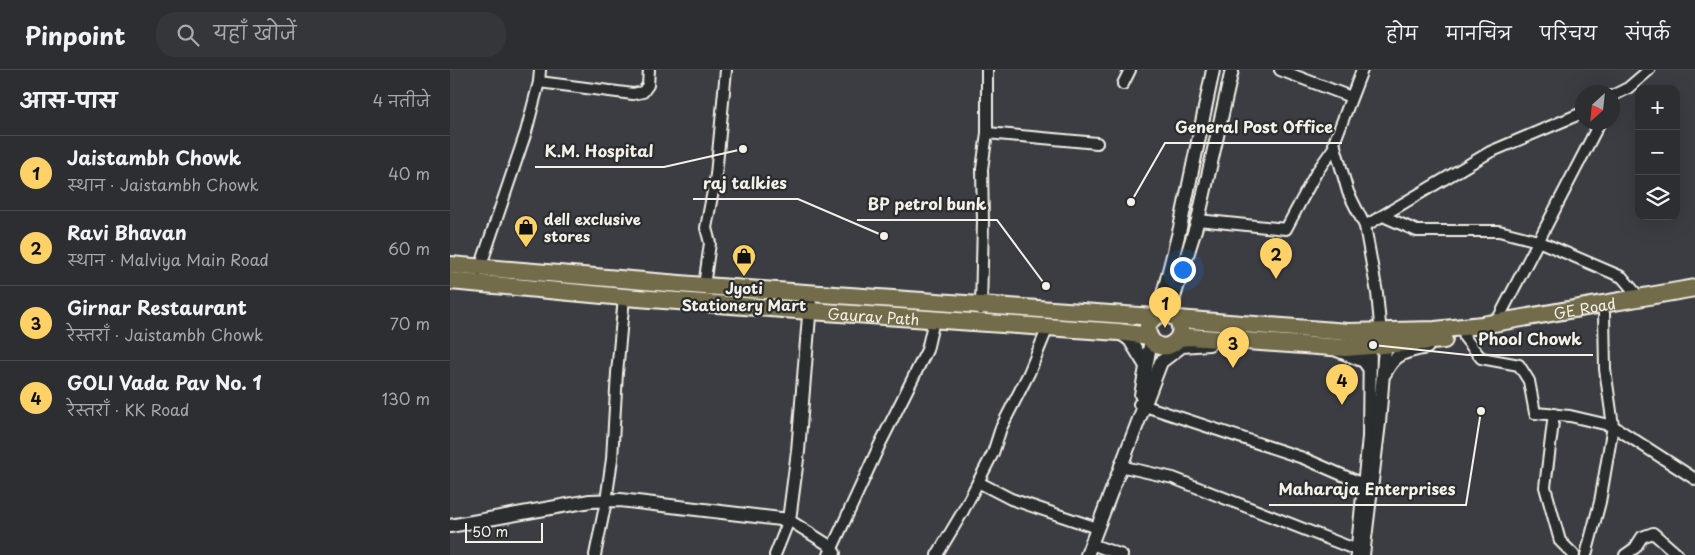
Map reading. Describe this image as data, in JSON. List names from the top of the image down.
{
  "streets": {
    "main road": ["GE Road", "Gaurav Path"]
  },
  "places": {
    "other": [
      "K.M. Hospital",
      "General Post Office",
      "raj talkies",
      "BP petrol bunk",
      "Phool Chowk",
      "Maharaja Enterprises"
    ],
    "shop": ["dell exclusive stores", "Jyoti Stationery Mart"]
  },
  "scale_bar": "50 m",
  "north": "bottom left",
  "page": {
    "header": "Pinpoint",
    "search": "यहाँ खोजें",
    "nav": [
      "होम",
      "मानचित्र",
      "परिचय",
      "संपर्क"
    ],
    "heading": ["आस-पास", "4 नतीजे"],
    "map_buttons": ["+", "−"],
    "list": [
      {
        "mark": "1",
        "name": "Jaistambh Chowk",
        "note": "स्थान · Jaistambh Chowk",
        "value": "40 m"
      },
      {
        "mark": "2",
        "name": "Ravi Bhavan",
        "note": "स्थान · Malviya Main Road",
        "value": "60 m"
      },
      {
        "mark": "3",
        "name": "Girnar Restaurant",
        "note": "रेस्तराँ · Jaistambh Chowk",
        "value": "70 m"
      },
      {
        "mark": "4",
        "name": "GOLI Vada Pav No. 1",
        "note": "रेस्तराँ · KK Road",
        "value": "130 m"
      }
    ],
    "pins": [
      "2",
      "1",
      "3",
      "4"
    ],
    "scale": "50 m"
  }
}
